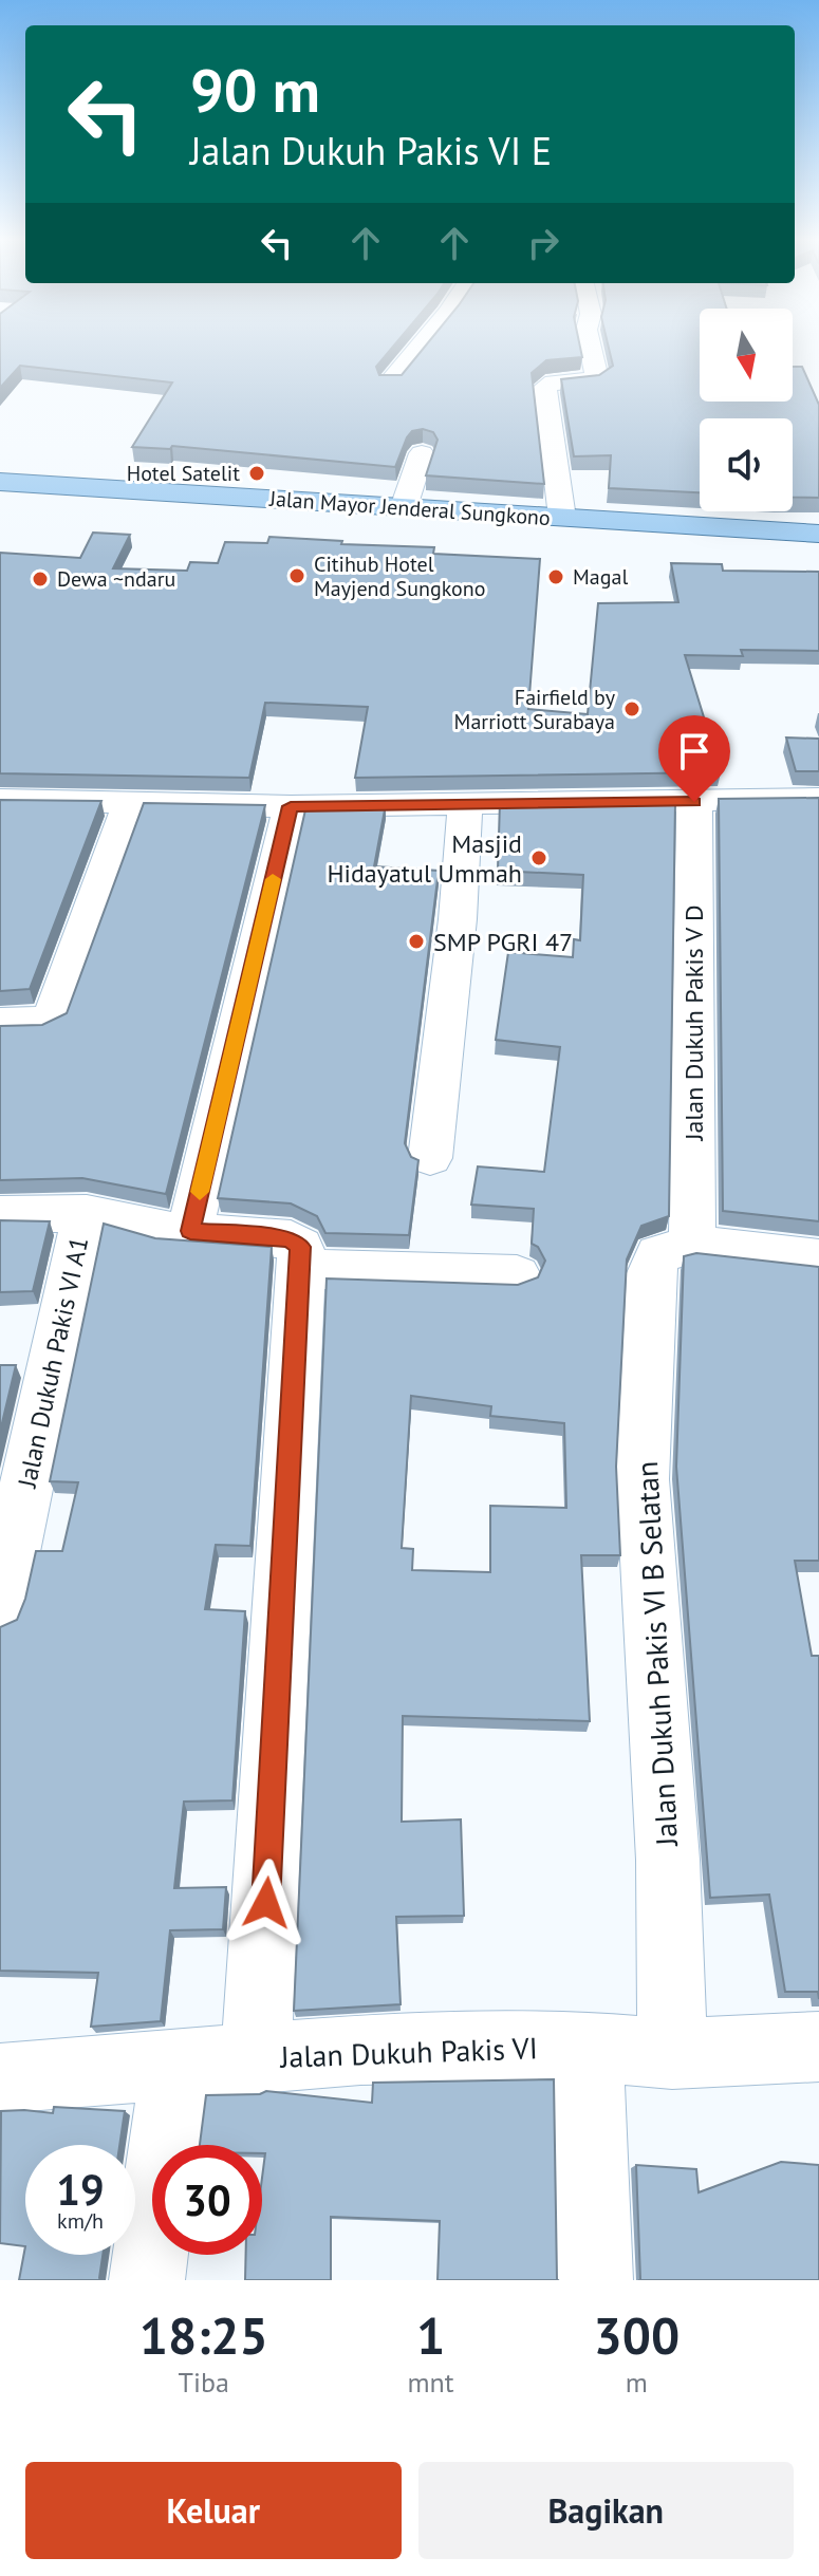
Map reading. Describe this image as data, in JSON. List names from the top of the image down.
{
  "streets": {
    "main road": ["Jalan Mayor Jenderal Sungkono"],
    "street": [
      "Jalan Dukuh Pakis V D",
      "Jalan Dukuh Pakis VI A1",
      "Jalan Dukuh Pakis VI B Selatan",
      "Jalan Dukuh Pakis VI"
    ]
  },
  "crossings": [
    ["Jalan Dukuh Pakis V D", "Jalan Dukuh Pakis VI B Selatan"],
    ["Jalan Dukuh Pakis VI B Selatan", "Jalan Dukuh Pakis VI"]
  ],
  "places": [
    "Hotel Satelit",
    "Citihub Hotel Mayjend Sungkono",
    "Magal",
    "Dewa ~ndaru",
    "Fairfield by Marriott Surabaya",
    "Masjid Hidayatul Ummah",
    "SMP PGRI 47"
  ],
  "north": "bottom",
  "page": {
    "turn": ["90 m", "Jalan Dukuh Pakis VI E"],
    "speed": "19 km/h",
    "limit": "30",
    "eta": [
      "18:25",
      "Tiba",
      "1",
      "mnt",
      "300",
      "m"
    ],
    "buttons": ["Keluar", "Bagikan"]
  }
}
